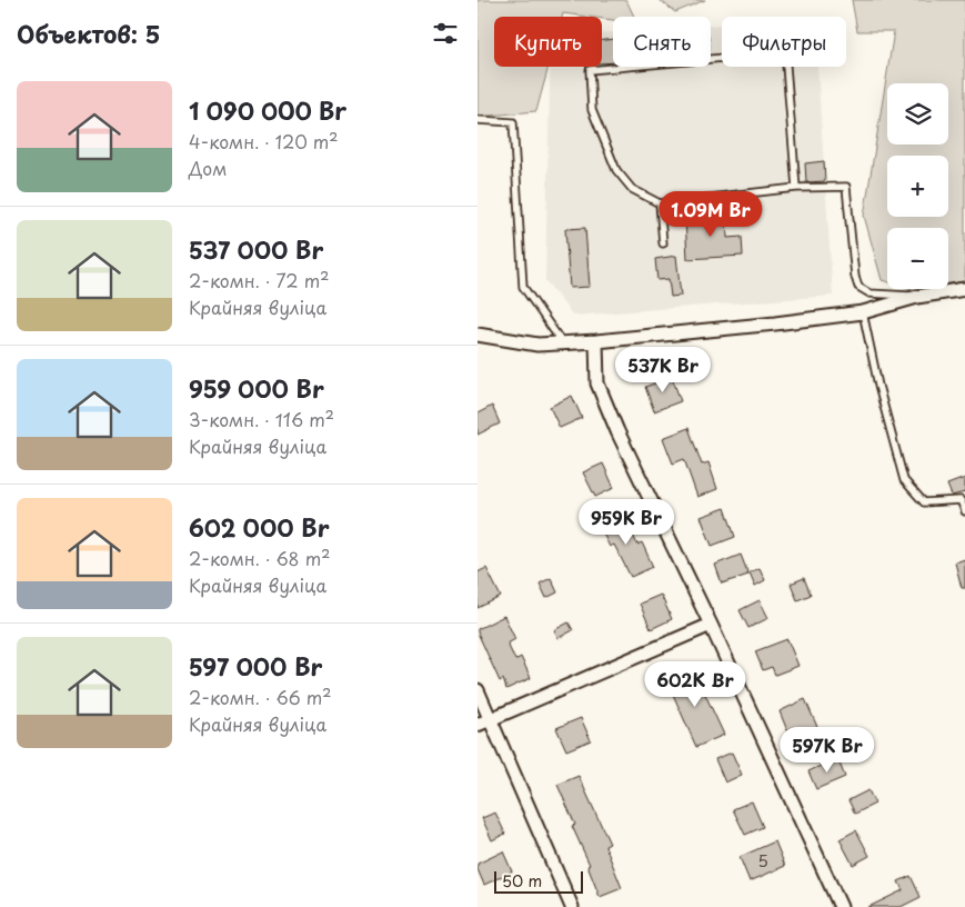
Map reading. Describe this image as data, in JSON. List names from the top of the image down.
{
  "house_numbers": ["5"],
  "scale_bar": "50 m",
  "page": {
    "heading": "Объектов: 5",
    "chip": ["Купить", "Снять", "Фильтры"],
    "list": [
      {
        "name": "1 090 000 Br",
        "note": "4-комн. · 120 m² · Дом"
      },
      {
        "name": "537 000 Br",
        "note": "2-комн. · 72 m² · Крайняя вуліца"
      },
      {
        "name": "959 000 Br",
        "note": "3-комн. · 116 m² · Крайняя вуліца"
      },
      {
        "name": "602 000 Br",
        "note": "2-комн. · 68 m² · Крайняя вуліца"
      },
      {
        "name": "597 000 Br",
        "note": "2-комн. · 66 m² · Крайняя вуліца"
      }
    ],
    "map_buttons": ["+", "−"],
    "price": [
      "1.09M Br",
      "537K Br",
      "959K Br",
      "602K Br",
      "597K Br"
    ],
    "scale": "50 m"
  }
}
